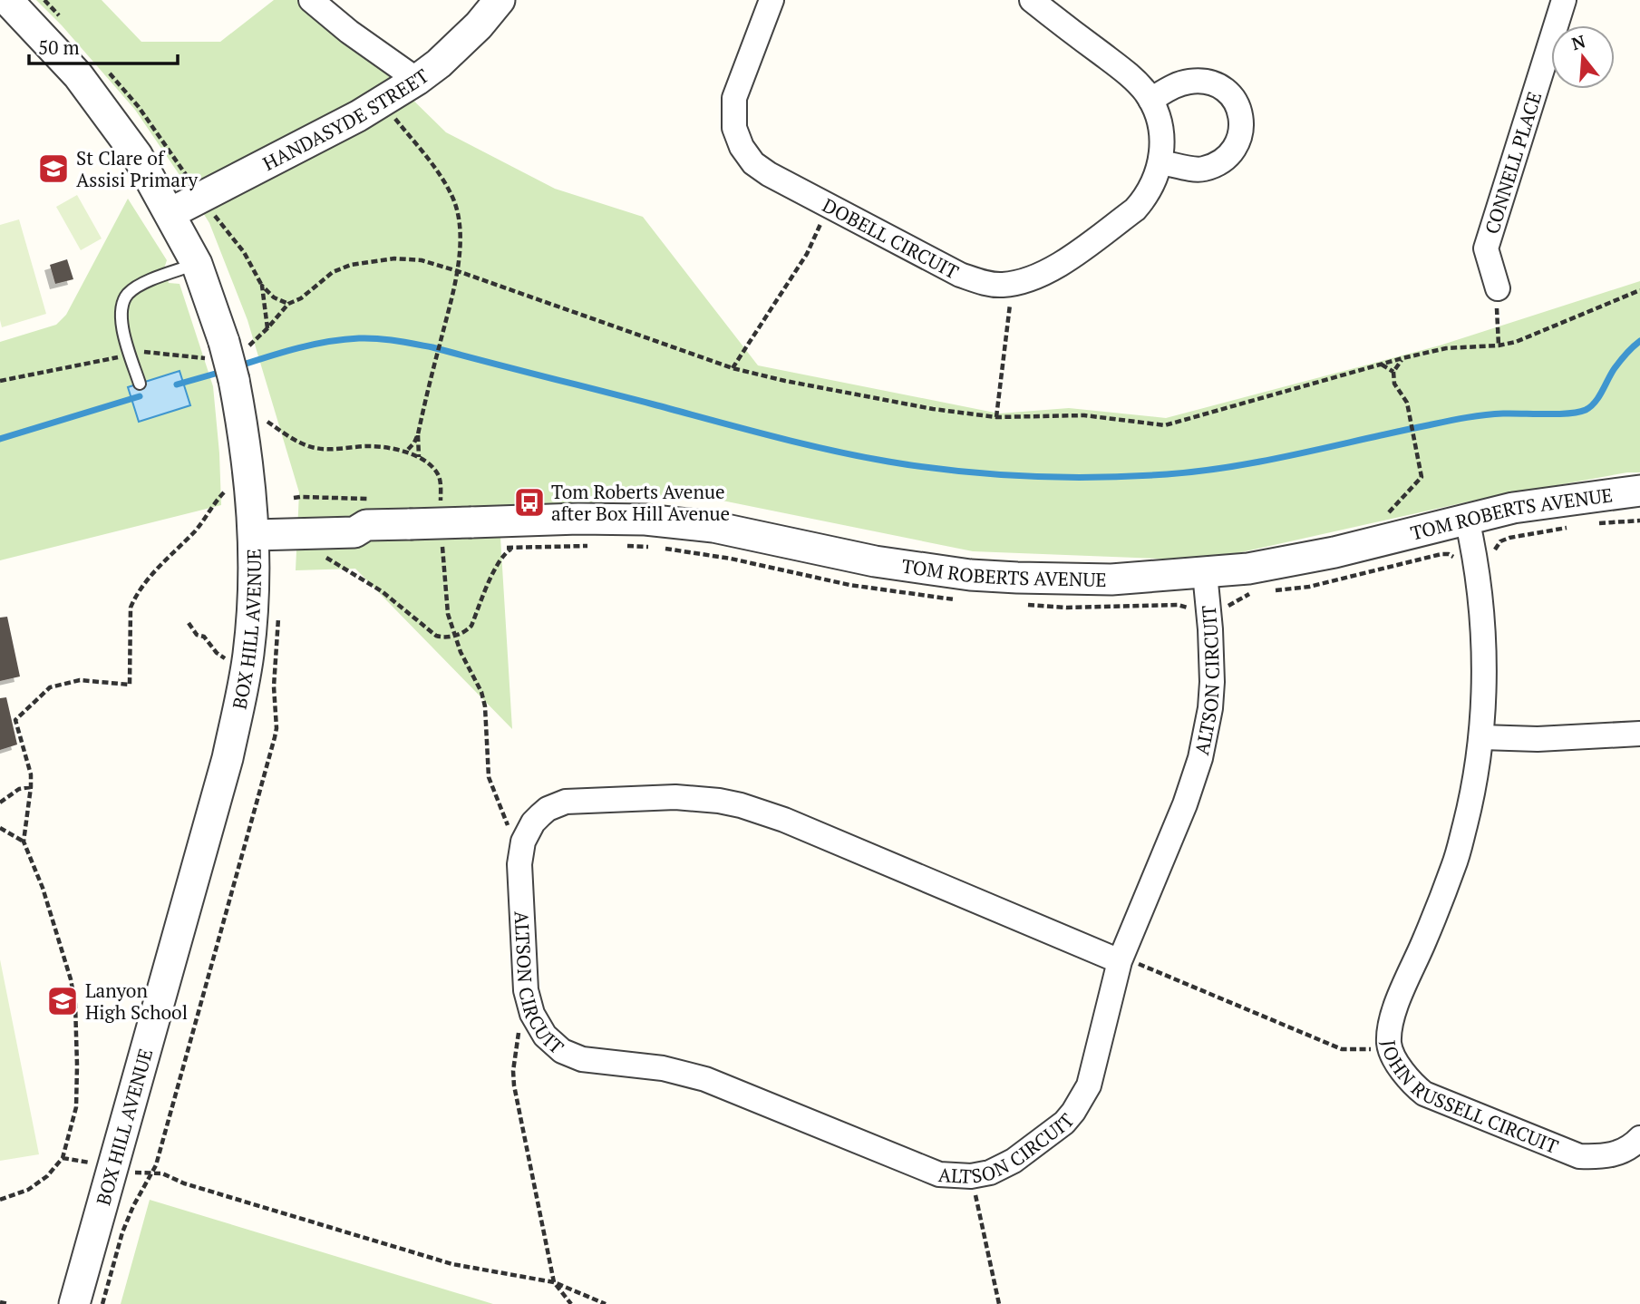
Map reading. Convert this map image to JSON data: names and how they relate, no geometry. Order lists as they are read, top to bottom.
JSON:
{
  "streets": {
    "street": [
      "HANDASYDE STREET",
      "CONNELL PLACE",
      "DOBELL CIRCUIT",
      "TOM ROBERTS AVENUE",
      "BOX HILL AVENUE",
      "ALTSON CIRCUIT",
      "JOHN RUSSELL CIRCUIT"
    ]
  },
  "crossings": [
    ["HANDASYDE STREET", "BOX HILL AVENUE"],
    ["TOM ROBERTS AVENUE", "BOX HILL AVENUE"],
    ["TOM ROBERTS AVENUE", "ALTSON CIRCUIT"],
    ["TOM ROBERTS AVENUE", "JOHN RUSSELL CIRCUIT"]
  ],
  "places": {
    "school or university": ["St Clare of Assisi Primary", "Lanyon High School"],
    "bus stop": ["Tom Roberts Avenue after Box Hill Avenue"]
  },
  "scale_bar": "50 m",
  "north": "top"
}
